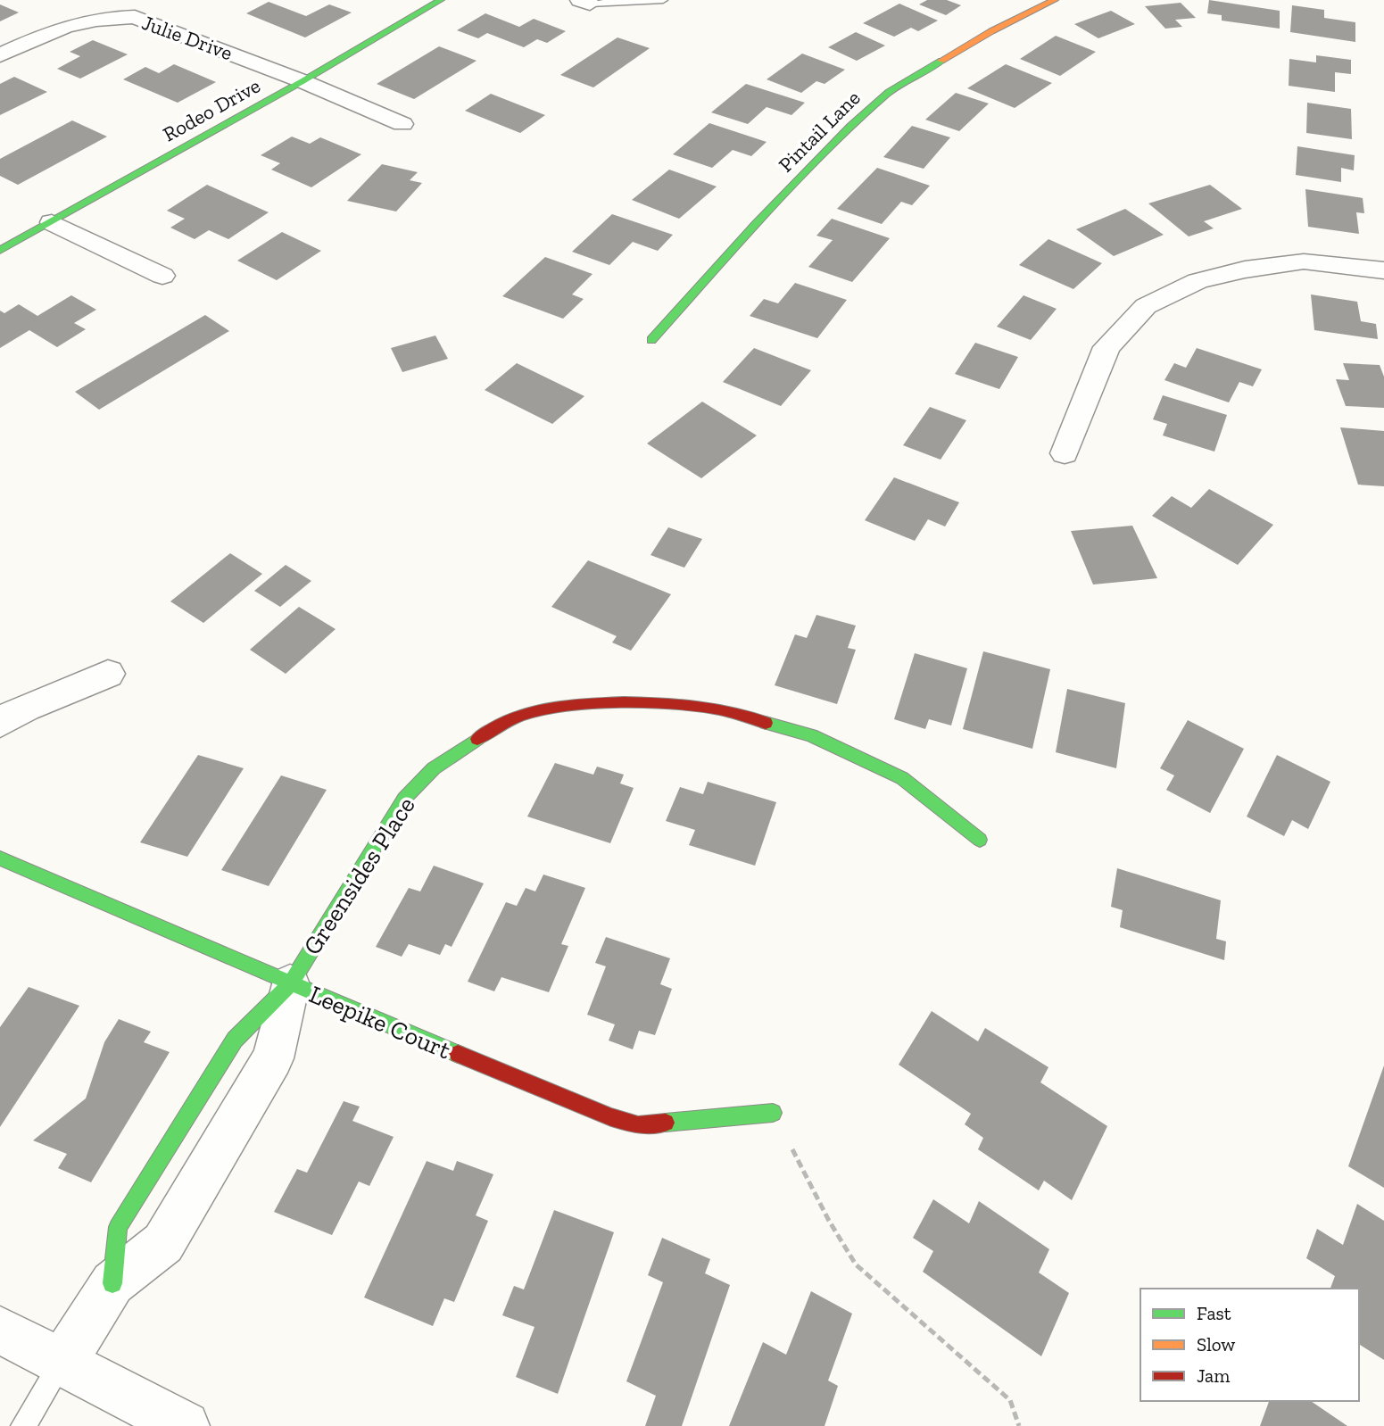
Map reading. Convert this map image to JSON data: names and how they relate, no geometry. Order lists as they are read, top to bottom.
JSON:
{
  "streets": {
    "street": [
      "Julie Drive",
      "Rodeo Drive",
      "Pintail Lane",
      "Greensides Place",
      "Leepike Court"
    ]
  },
  "crossings": [
    ["Julie Drive", "Rodeo Drive"],
    ["Greensides Place", "Leepike Court"]
  ],
  "legend": ["Fast", "Slow", "Jam"]
}
